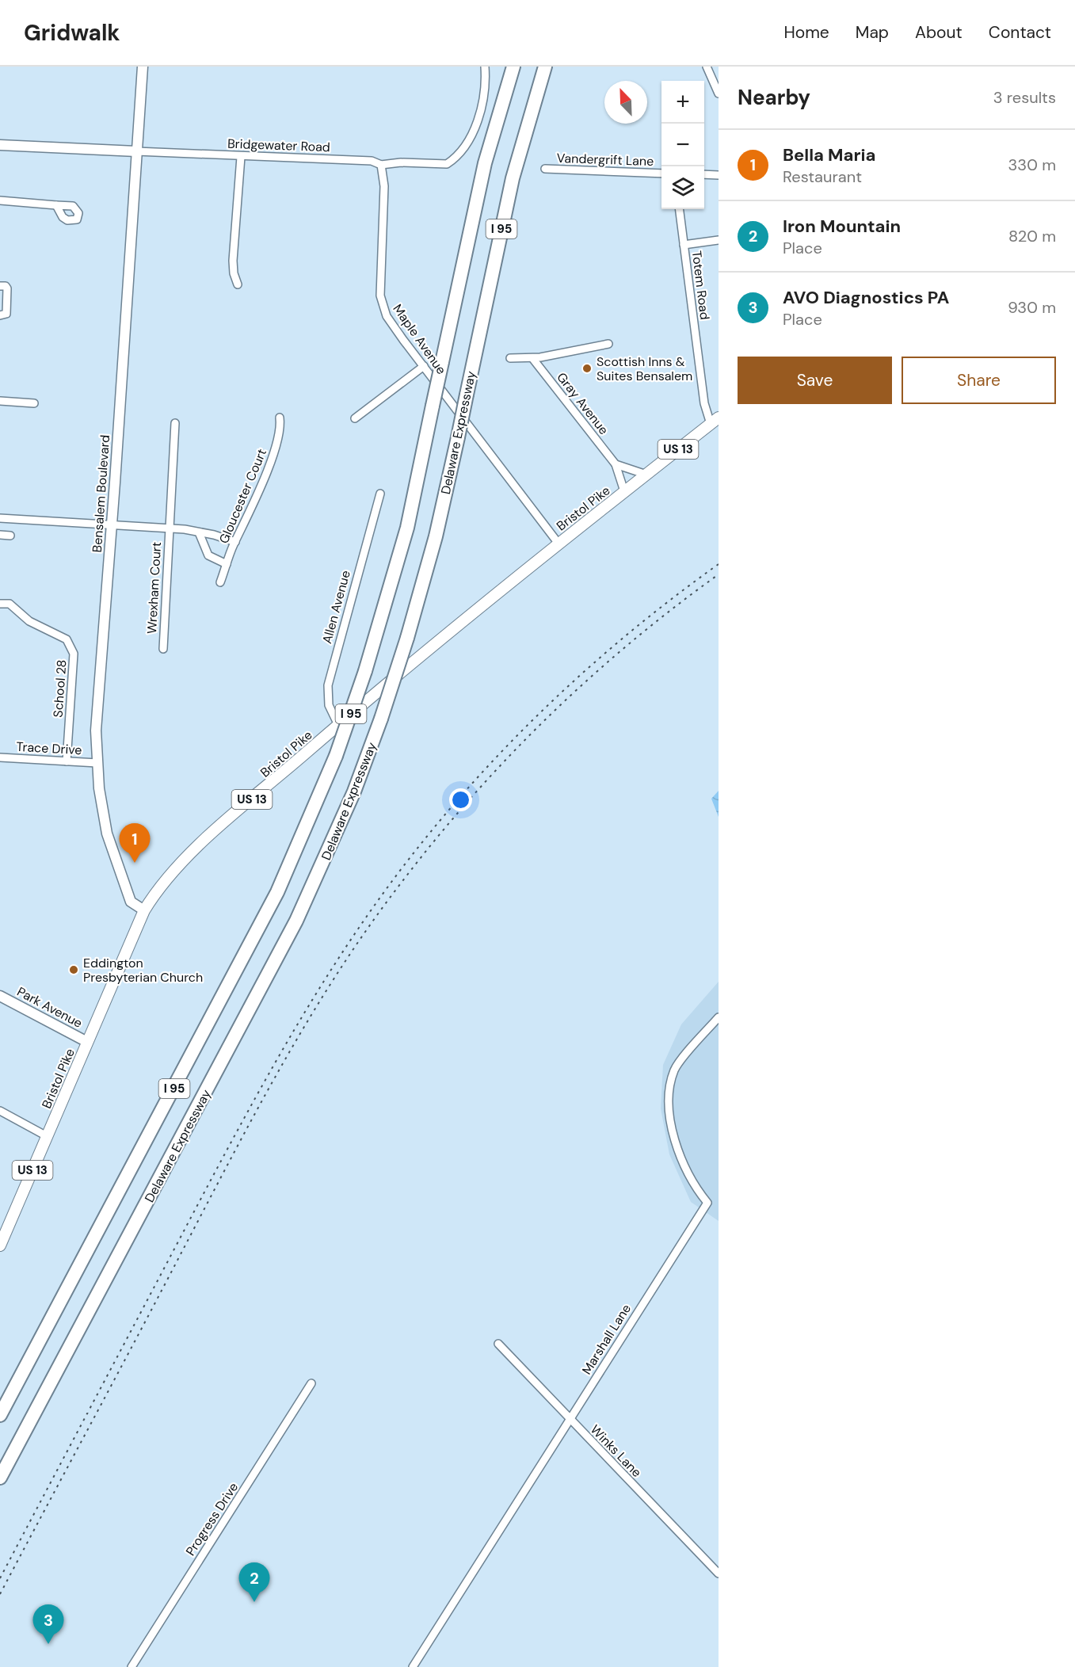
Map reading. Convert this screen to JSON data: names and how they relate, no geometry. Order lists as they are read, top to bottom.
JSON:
{
  "streets": {
    "highway": ["I 95", "Delaware Expressway"],
    "main road": [
      "Bridgewater Road",
      "US 13",
      "Bensalem Boulevard",
      "Bristol Pike",
      "Park Avenue"
    ],
    "street": [
      "Vandergrift Lane",
      "Totem Road",
      "Maple Avenue",
      "Gray Avenue",
      "Gloucester Court",
      "Wrexham Court",
      "Allen Avenue",
      "School 28",
      "Trace Drive",
      "Marshall Lane",
      "Winks Lane",
      "Progress Drive"
    ]
  },
  "crossings": [
    ["Bridgewater Road", "Maple Avenue"],
    ["Bridgewater Road", "Bensalem Boulevard"],
    ["Totem Road", "Bristol Pike"],
    ["Maple Avenue", "Bristol Pike"],
    ["Gray Avenue", "Bristol Pike"],
    ["Bensalem Boulevard", "Bristol Pike"],
    ["Bensalem Boulevard", "Trace Drive"],
    ["Bristol Pike", "Allen Avenue"],
    ["Bristol Pike", "Park Avenue"],
    ["School 28", "Trace Drive"],
    ["Marshall Lane", "Winks Lane"]
  ],
  "places": ["Scottish Inns & Suites Bensalem", "Eddington Presbyterian Church"],
  "north": "top left",
  "page": {
    "header": "Gridwalk",
    "nav": [
      "Home",
      "Map",
      "About",
      "Contact"
    ],
    "heading": ["Nearby", "3 results"],
    "map_buttons": ["+", "−"],
    "list": [
      {
        "mark": "1",
        "name": "Bella Maria",
        "note": "Restaurant",
        "value": "330 m"
      },
      {
        "mark": "2",
        "name": "Iron Mountain",
        "note": "Place",
        "value": "820 m"
      },
      {
        "mark": "3",
        "name": "AVO Diagnostics PA",
        "note": "Place",
        "value": "930 m"
      }
    ],
    "buttons": ["Save", "Share"],
    "pins": ["1", "2", "3"]
  }
}
